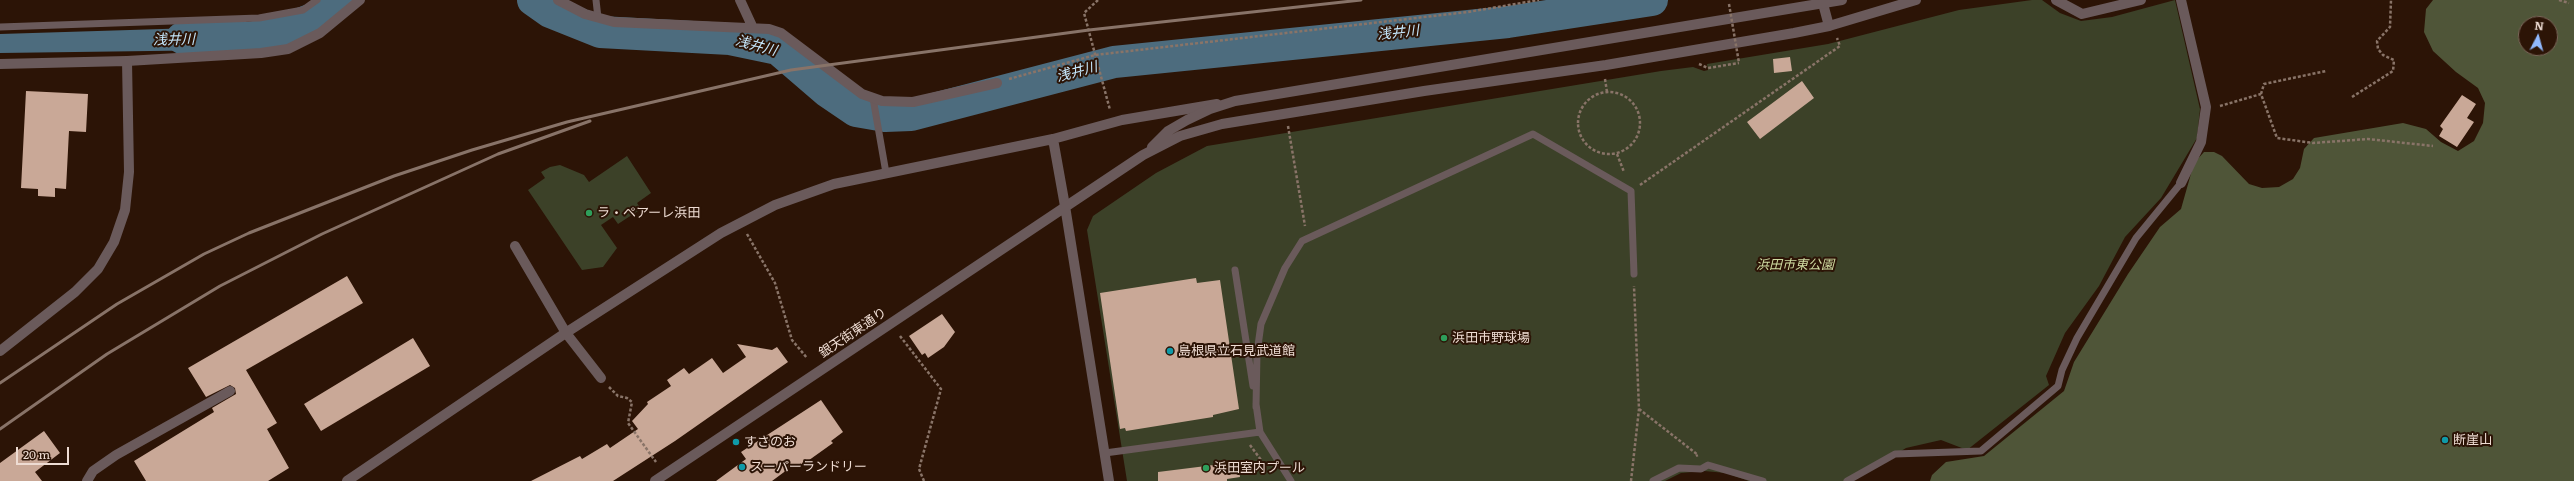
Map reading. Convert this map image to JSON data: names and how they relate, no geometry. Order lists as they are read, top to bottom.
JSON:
{
  "streets": {
    "street": ["銀天街東通り"]
  },
  "water": ["浅井川"],
  "parks": ["浜田市東公園"],
  "places": [
    "ラ・ペアーレ浜田",
    "浜田市野球場",
    "島根県立石見武道館",
    "断崖山",
    "すさのお",
    "スーパーランドリー",
    "浜田室内プール"
  ],
  "scale_bar": "20 m",
  "north": "top"
}
